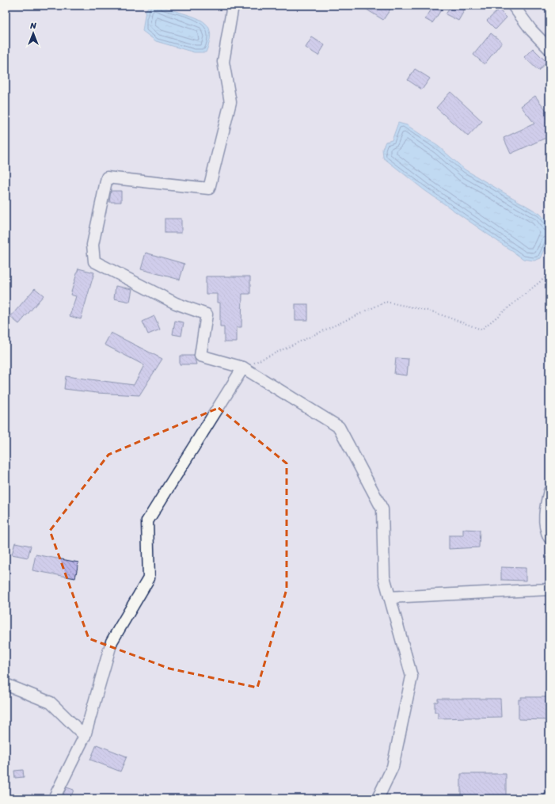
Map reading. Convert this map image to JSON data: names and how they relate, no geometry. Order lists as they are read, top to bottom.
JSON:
{
  "north": "top"
}
